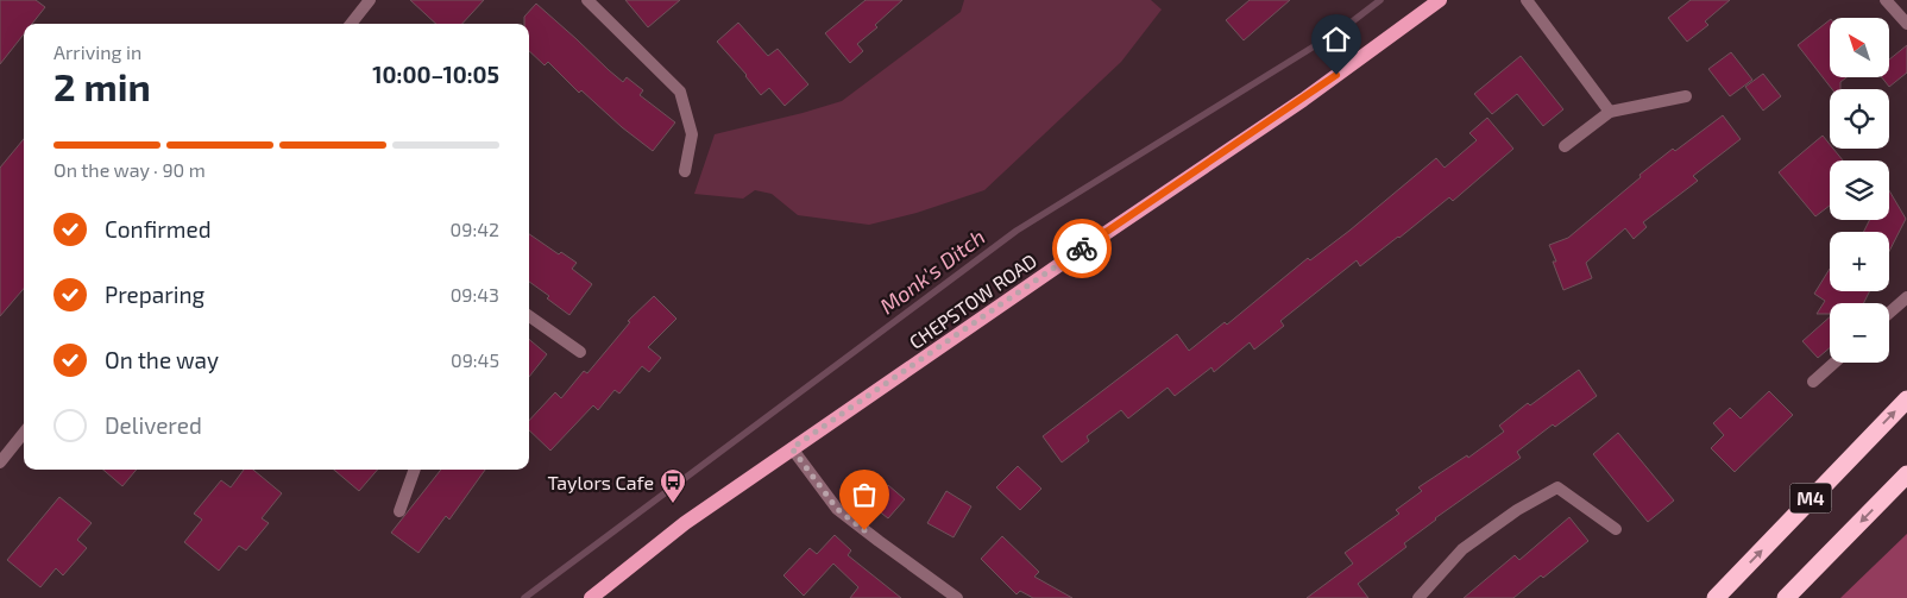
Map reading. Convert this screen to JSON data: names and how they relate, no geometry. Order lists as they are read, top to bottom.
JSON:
{
  "streets": {
    "highway": ["M4"],
    "main road": ["CHEPSTOW ROAD"]
  },
  "water": ["Monk's Ditch"],
  "places": {
    "bus stop": ["Taylors Cafe"]
  },
  "north": "top left",
  "page": {
    "map_buttons": ["+", "−"],
    "heading": ["2 min", "Arriving in", "10:00–10:05"],
    "bar": "On the way · 90 m",
    "list": [
      ["Confirmed", "09:42"],
      ["Preparing", "09:43"],
      ["On the way", "09:45"],
      "Delivered"
    ]
  }
}
